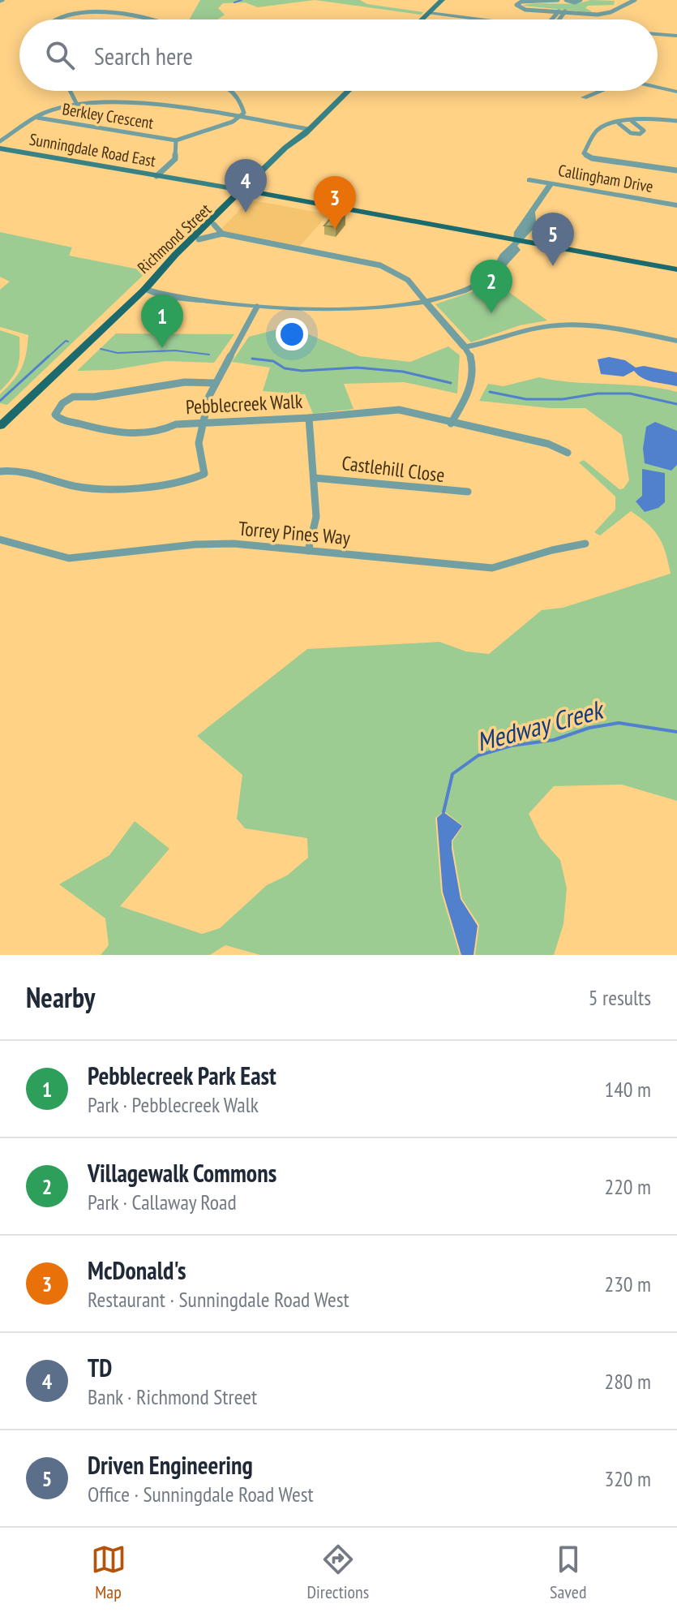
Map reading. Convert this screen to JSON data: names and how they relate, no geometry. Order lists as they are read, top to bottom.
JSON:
{
  "streets": {
    "main road": ["Sunningdale Road East", "Richmond Street"],
    "street": [
      "Berkley Crescent",
      "Callingham Drive",
      "Pebblecreek Walk",
      "Castlehill Close",
      "Torrey Pines Way"
    ]
  },
  "crossings": [
    ["Sunningdale Road East", "Richmond Street"]
  ],
  "water": ["Medway Creek"],
  "page": {
    "search": "Search here",
    "pins": [
      "4",
      "3",
      "5",
      "2",
      "1"
    ],
    "heading": ["Nearby", "5 results"],
    "list": [
      {
        "mark": "1",
        "name": "Pebblecreek Park East",
        "note": "Park · Pebblecreek Walk",
        "value": "140 m"
      },
      {
        "mark": "2",
        "name": "Villagewalk Commons",
        "note": "Park · Callaway Road",
        "value": "220 m"
      },
      {
        "mark": "3",
        "name": "McDonald's",
        "note": "Restaurant · Sunningdale Road West",
        "value": "230 m"
      },
      {
        "mark": "4",
        "name": "TD",
        "note": "Bank · Richmond Street",
        "value": "280 m"
      },
      {
        "mark": "5",
        "name": "Driven Engineering",
        "note": "Office · Sunningdale Road West",
        "value": "320 m"
      }
    ],
    "nav": ["Map", "Directions", "Saved"]
  }
}
